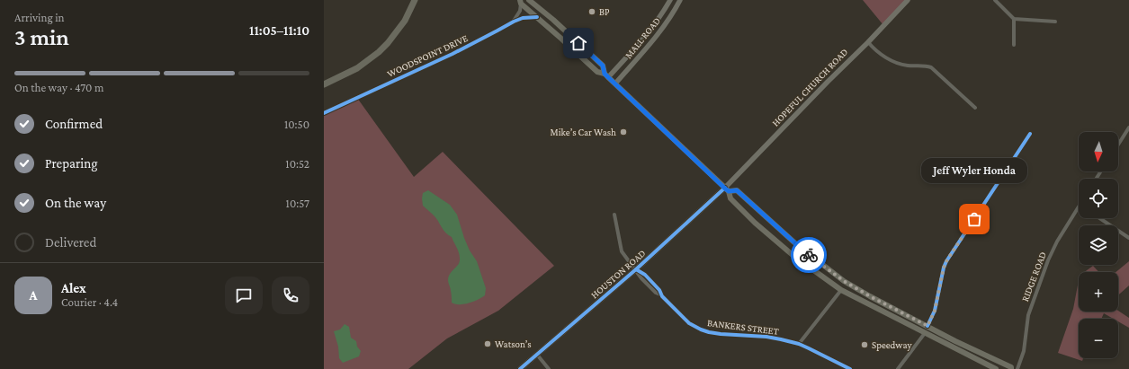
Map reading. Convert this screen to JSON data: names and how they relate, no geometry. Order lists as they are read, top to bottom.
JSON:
{
  "streets": {
    "main road": ["MALL ROAD", "HOPEFUL CHURCH ROAD", "HOUSTON ROAD"],
    "street": ["WOODSPOINT DRIVE", "RIDGE ROAD", "BANKERS STREET"]
  },
  "crossings": [
    ["HOPEFUL CHURCH ROAD", "HOUSTON ROAD"],
    ["HOUSTON ROAD", "BANKERS STREET"]
  ],
  "places": [
    "BP",
    "Mike’s Car Wash",
    "Jeff Wyler Honda",
    "Watson’s",
    "Speedway"
  ],
  "north": "bottom",
  "page": {
    "heading": ["3 min", "Arriving in", "11:05–11:10"],
    "panel": ["Alex", "Courier · 4.4"],
    "bar": "On the way · 470 m",
    "list": [
      ["Confirmed", "10:50"],
      ["Preparing", "10:52"],
      ["On the way", "10:57"],
      "Delivered"
    ],
    "map_buttons": ["+", "−"],
    "bubble": "Jeff Wyler Honda",
    "round": "A"
  }
}
